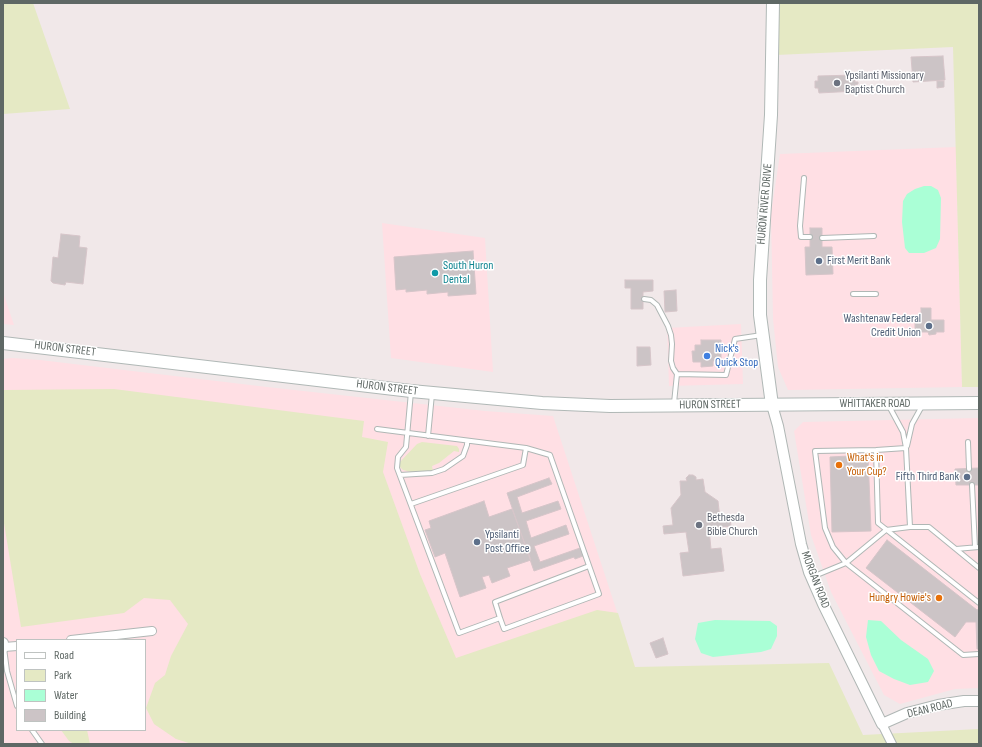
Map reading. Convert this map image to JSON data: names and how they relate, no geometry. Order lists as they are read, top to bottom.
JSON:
{
  "streets": {
    "main road": ["HURON RIVER DRIVE", "HURON STREET", "WHITTAKER ROAD"],
    "street": ["MORGAN ROAD", "DEAN ROAD"]
  },
  "crossings": [
    ["HURON RIVER DRIVE", "HURON STREET"],
    ["HURON RIVER DRIVE", "WHITTAKER ROAD"],
    ["HURON RIVER DRIVE", "MORGAN ROAD"],
    ["HURON STREET", "WHITTAKER ROAD"],
    ["HURON STREET", "MORGAN ROAD"],
    ["WHITTAKER ROAD", "MORGAN ROAD"],
    ["MORGAN ROAD", "DEAN ROAD"]
  ],
  "places": [
    "Ypsilanti Missionary Baptist Church",
    "First Merit Bank",
    "South Huron Dental",
    "Washtenaw Federal Credit Union",
    "Nick's Quick Stop",
    "What's in Your Cup?",
    "Fifth Third Bank",
    "Bethesda Bible Church",
    "Ypsilanti Post Office",
    "Hungry Howie's"
  ],
  "legend": [
    "Road",
    "Park",
    "Water",
    "Building"
  ]
}
